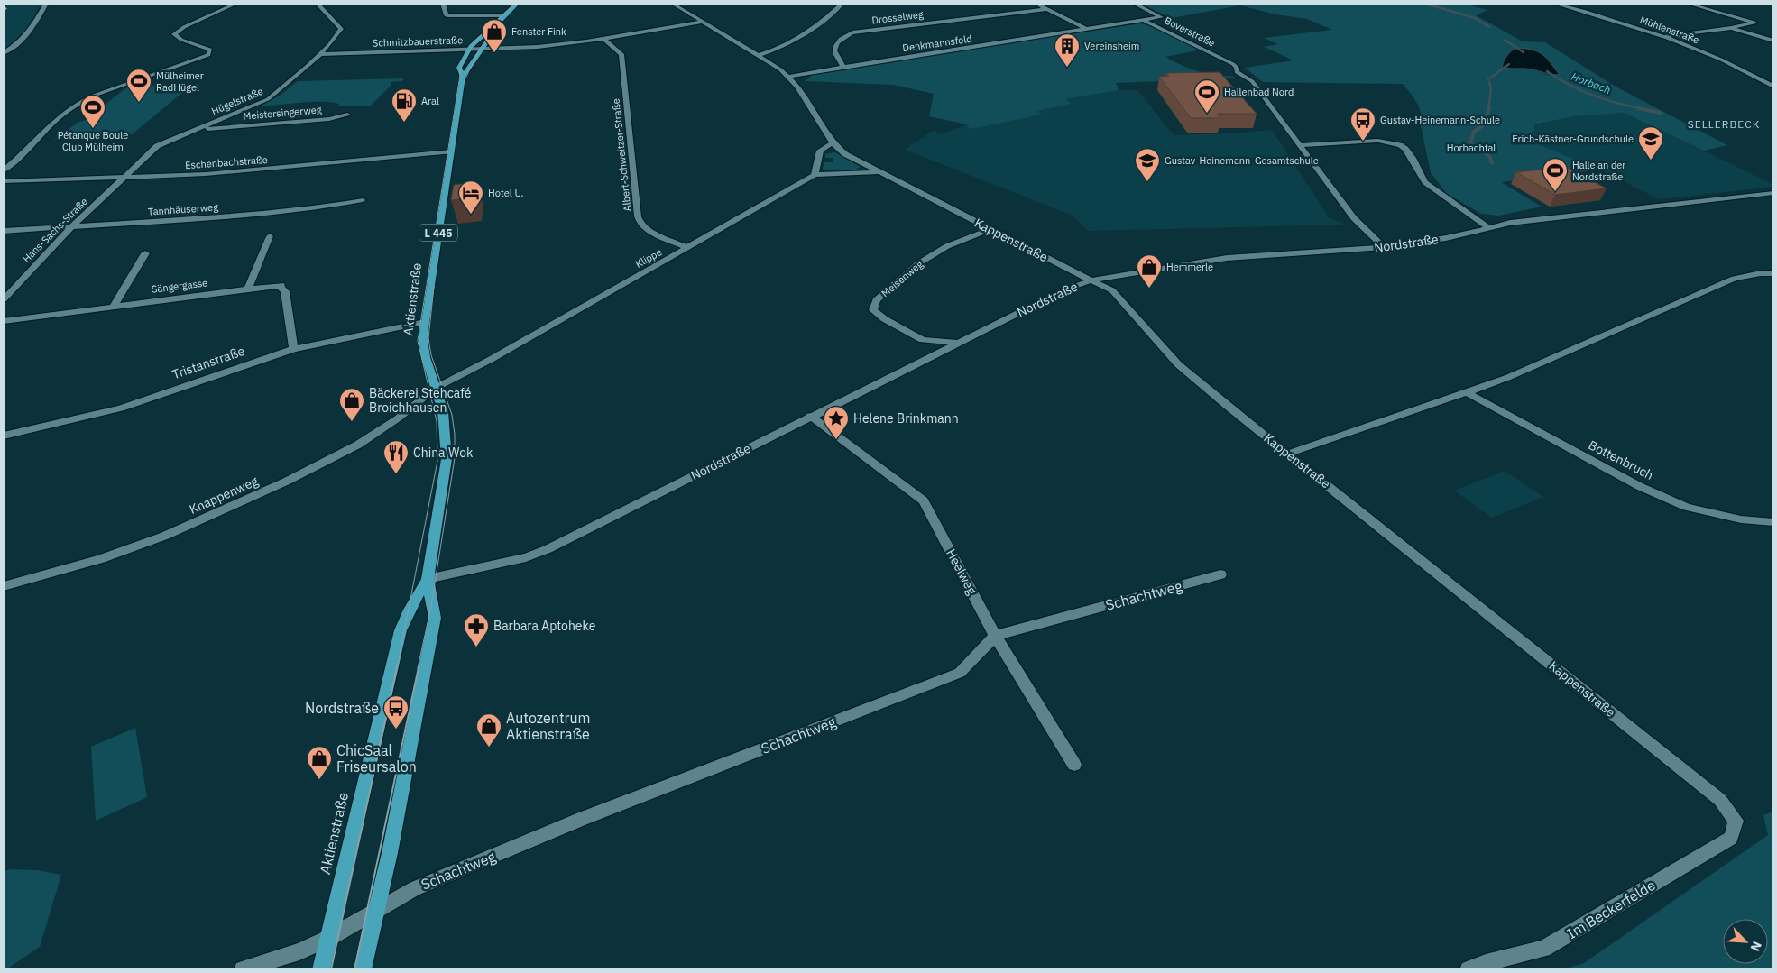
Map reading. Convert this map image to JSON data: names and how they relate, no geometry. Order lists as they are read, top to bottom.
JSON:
{
  "streets": {
    "main road": ["L 445", "Aktienstraße"],
    "street": [
      "Drosselweg",
      "Mühlenstraße",
      "Boverstraße",
      "Schmitzbauerstraße",
      "Denkmannsfeld",
      "Hügelstraße",
      "Meistersingerweg",
      "Albert-Schweitzer-Straße",
      "Eschenbachstraße",
      "Tannhäuserweg",
      "Hans-Sachs-Straße",
      "Kappenstraße",
      "Nordstraße",
      "Klippe",
      "Meisenweg",
      "Sängergasse",
      "Tristanstraße",
      "Bottenbruch",
      "Knappenweg",
      "Heelweg",
      "Schachtweg",
      "Im Beckerfelde"
    ]
  },
  "crossings": [
    ["Drosselweg", "Denkmannsfeld"],
    ["Boverstraße", "Denkmannsfeld"],
    ["Boverstraße", "Nordstraße"],
    ["Schmitzbauerstraße", "Hügelstraße"],
    ["Schmitzbauerstraße", "Albert-Schweitzer-Straße"],
    ["Schmitzbauerstraße", "Kappenstraße"],
    ["Schmitzbauerstraße", "Aktienstraße"],
    ["Denkmannsfeld", "Kappenstraße"],
    ["Hügelstraße", "Meistersingerweg"],
    ["Hügelstraße", "Eschenbachstraße"],
    ["Hügelstraße", "Hans-Sachs-Straße"],
    ["Albert-Schweitzer-Straße", "Klippe"],
    ["Eschenbachstraße", "Hans-Sachs-Straße"],
    ["Eschenbachstraße", "Aktienstraße"],
    ["Tannhäuserweg", "Hans-Sachs-Straße"],
    ["Kappenstraße", "Nordstraße"],
    ["Kappenstraße", "Klippe"],
    ["Kappenstraße", "Meisenweg"],
    ["Kappenstraße", "Im Beckerfelde"],
    ["Nordstraße", "Meisenweg"],
    ["Nordstraße", "Aktienstraße"],
    ["Nordstraße", "Heelweg"],
    ["Klippe", "Aktienstraße"],
    ["Klippe", "Knappenweg"],
    ["Sängergasse", "Tristanstraße"],
    ["Aktienstraße", "Tristanstraße"],
    ["Aktienstraße", "Knappenweg"],
    ["Aktienstraße", "Schachtweg"],
    ["Heelweg", "Schachtweg"]
  ],
  "districts": ["SELLERBECK"],
  "water": ["Horbach"],
  "parks": ["Horbachtal"],
  "places": {
    "shop": [
      "Fenster Fink",
      "Hemmerle",
      "Bäckerei Stehcafé Broichhausen",
      "Autozentrum Aktienstraße",
      "ChicSaal Friseursalon"
    ],
    "building": ["Vereinsheim"],
    "sports": [
      "Mülheimer RadHügel",
      "Hallenbad Nord",
      "Pétanque Boule Club Mülheim",
      "Halle an der Nordstraße"
    ],
    "fuel station": ["Aral"],
    "bus stop": ["Gustav-Heinemann-Schule", "Nordstraße"],
    "school or university": ["Erich-Kästner-Grundschule", "Gustav-Heinemann-Gesamtschule"],
    "hotel": ["Hotel U."],
    "place": ["Helene Brinkmann"],
    "restaurant": ["China Wok"],
    "pharmacy": ["Barbara Aptoheke"]
  },
  "north": "bottom right"
}
